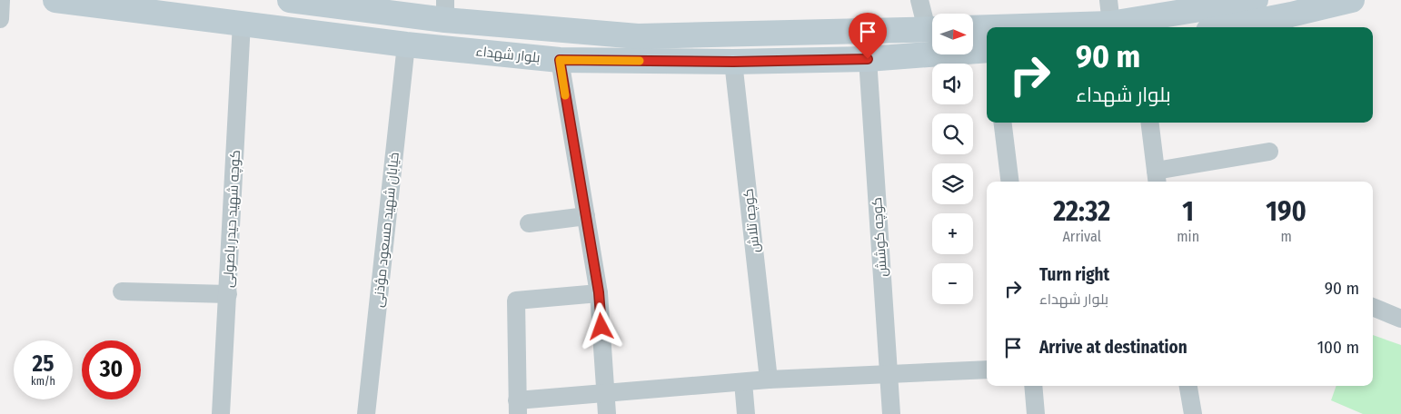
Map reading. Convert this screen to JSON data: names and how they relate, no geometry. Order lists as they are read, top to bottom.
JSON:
{
  "streets": {
    "main road": ["بلوار شهداء"],
    "street": [
      "کوچه شهید حیدر باصولی",
      "کوچه تلاش",
      "خیابان شهید مسعود مؤذنی",
      "کوچه کوشش"
    ]
  },
  "crossings": [
    ["بلوار شهداء", "کوچه شهید حیدر باصولی"],
    ["بلوار شهداء", "کوچه تلاش"],
    ["بلوار شهداء", "خیابان شهید مسعود مؤذنی"],
    ["بلوار شهداء", "کوچه کوشش"]
  ],
  "north": "right",
  "page": {
    "map_buttons": ["+", "−"],
    "turn": ["90 m", "بلوار شهداء"],
    "eta": [
      "22:32",
      "Arrival",
      "1",
      "min",
      "190",
      "m"
    ],
    "list": [
      {
        "name": "Turn right",
        "note": "بلوار شهداء",
        "value": "90 m"
      },
      {
        "name": "Arrive at destination",
        "value": "100 m"
      }
    ],
    "speed": "25 km/h",
    "limit": "30"
  }
}
